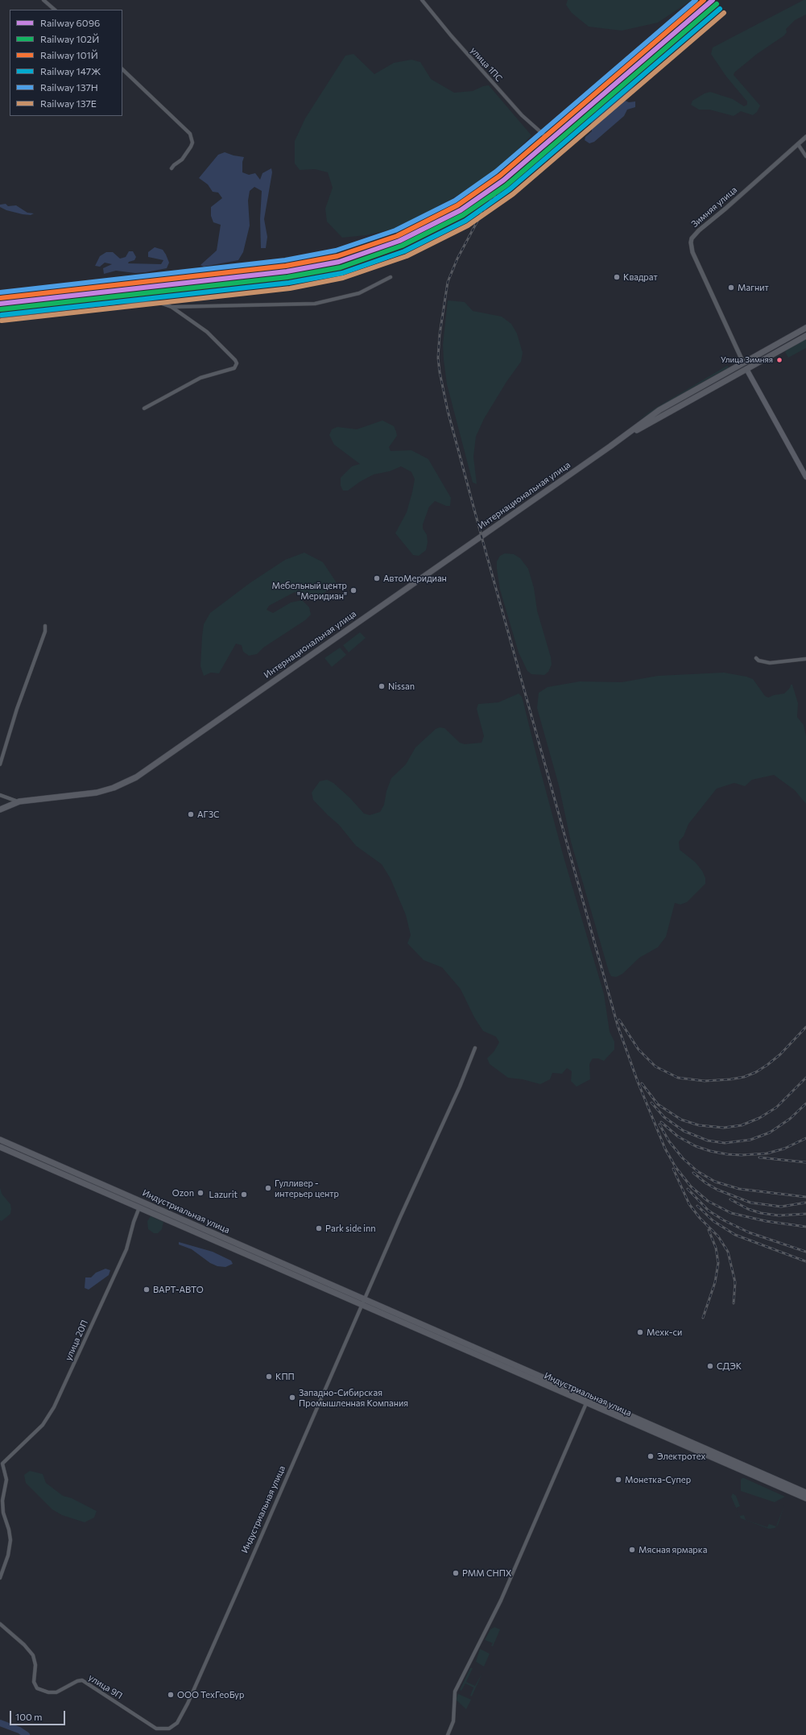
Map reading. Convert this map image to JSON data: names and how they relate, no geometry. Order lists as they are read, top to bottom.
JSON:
{
  "streets": {
    "main road": ["Интернациональная улица", "Индустриальная улица"],
    "street": [
      "улица 1ПС",
      "Зимняя улица",
      "улица 20П",
      "улица 9П"
    ]
  },
  "crossings": [
    ["Зимняя улица", "Интернациональная улица"],
    ["Индустриальная улица", "улица 20П"],
    ["Индустриальная улица", "улица 9П"]
  ],
  "places": [
    "Квадрат",
    "Магнит",
    "Улица Зимняя",
    "АвтоМеридиан",
    "Мебельный центр \"Меридиан\"",
    "Nissan",
    "АГЗС",
    "Гулливер - интерьер центр",
    "Ozon",
    "Lazurit",
    "Park side inn",
    "ВАРТ-АВТО",
    "Мехк-си",
    "СДЭК",
    "КПП",
    "Западно-Сибирская Промышленная Компания",
    "Электротех",
    "Монетка-Супер",
    "Мясная ярмарка",
    "РММ СНПХ",
    "ООО ТехГеоБур"
  ],
  "lines": [
    "rail line 6096",
    "rail line 101Й",
    "rail line 137Н",
    "rail line 102Й",
    "rail line 147Ж",
    "rail line 137Е"
  ],
  "legend": [
    "Railway 6096",
    "Railway 102Й",
    "Railway 101Й",
    "Railway 147Ж",
    "Railway 137Н",
    "Railway 137Е"
  ],
  "scale_bar": "100 m"
}
